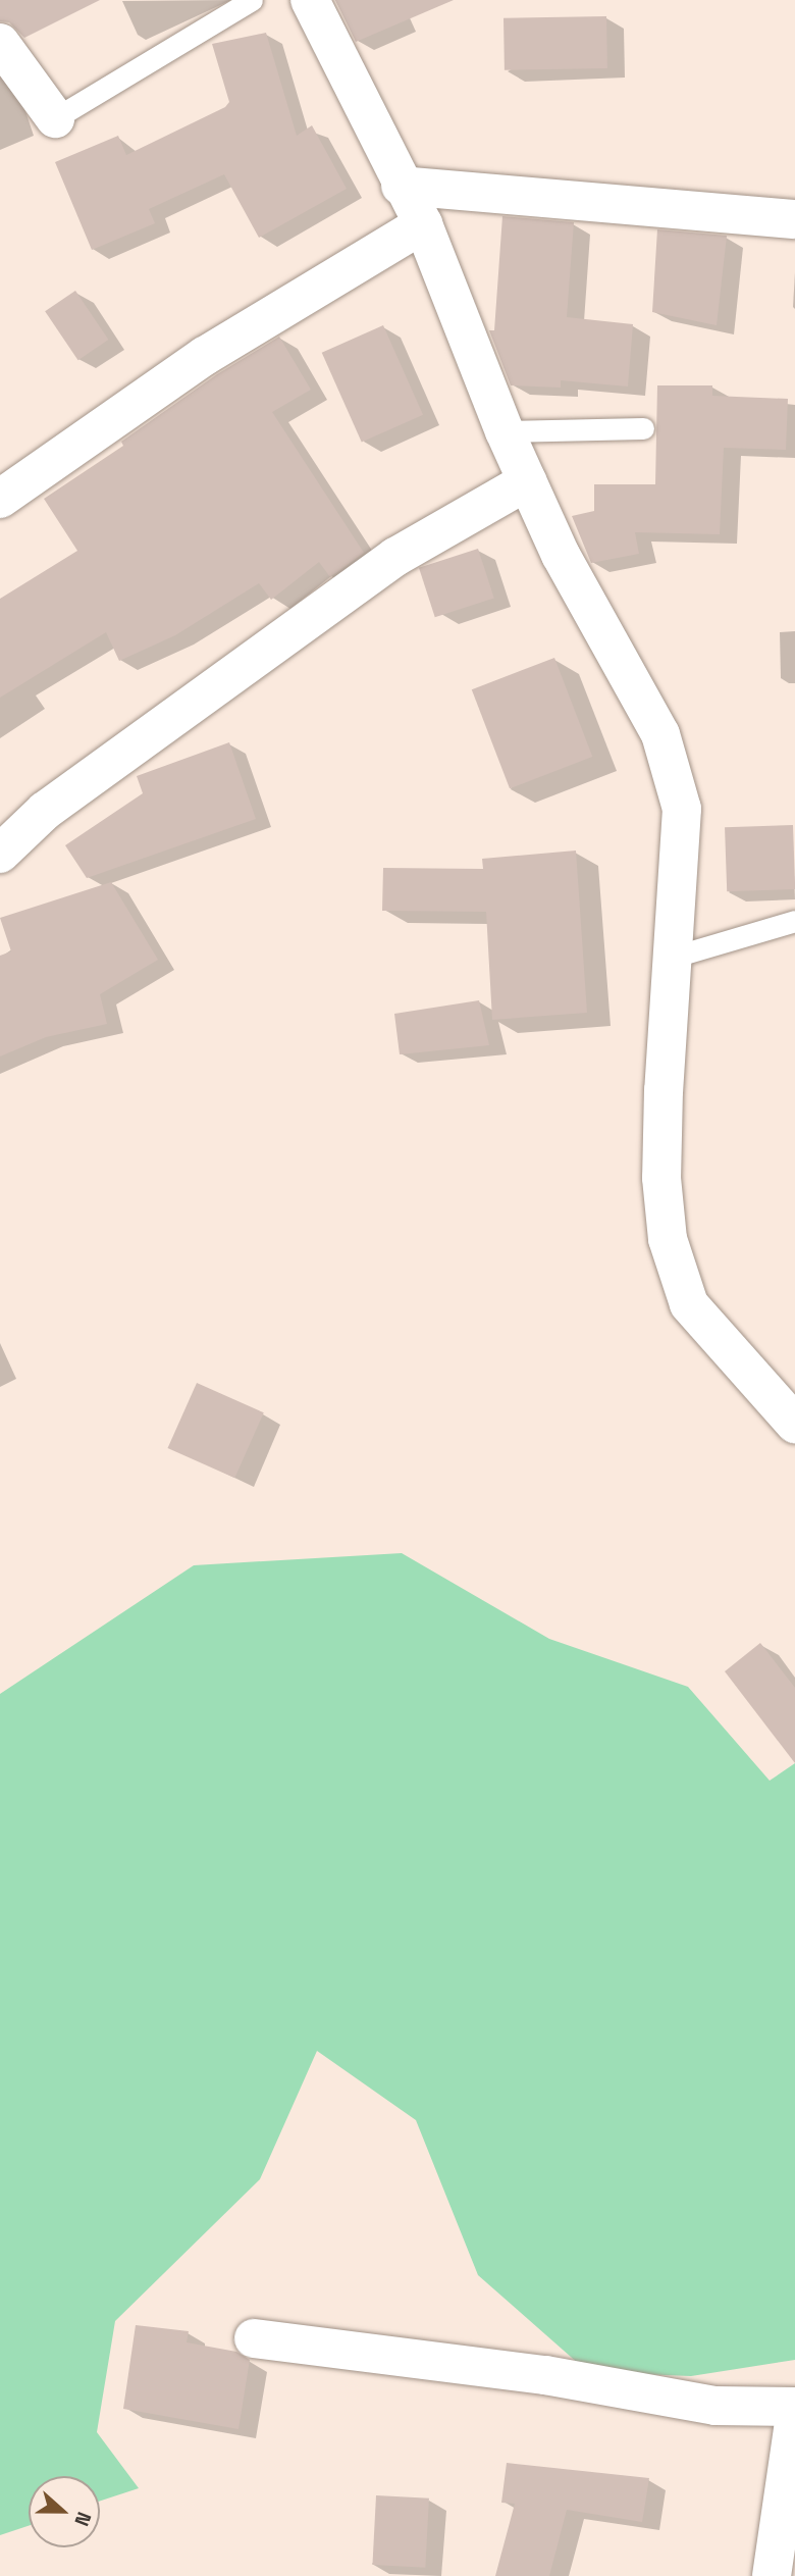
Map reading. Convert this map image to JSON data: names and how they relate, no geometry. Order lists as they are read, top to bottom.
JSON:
{
  "north": "right"
}
